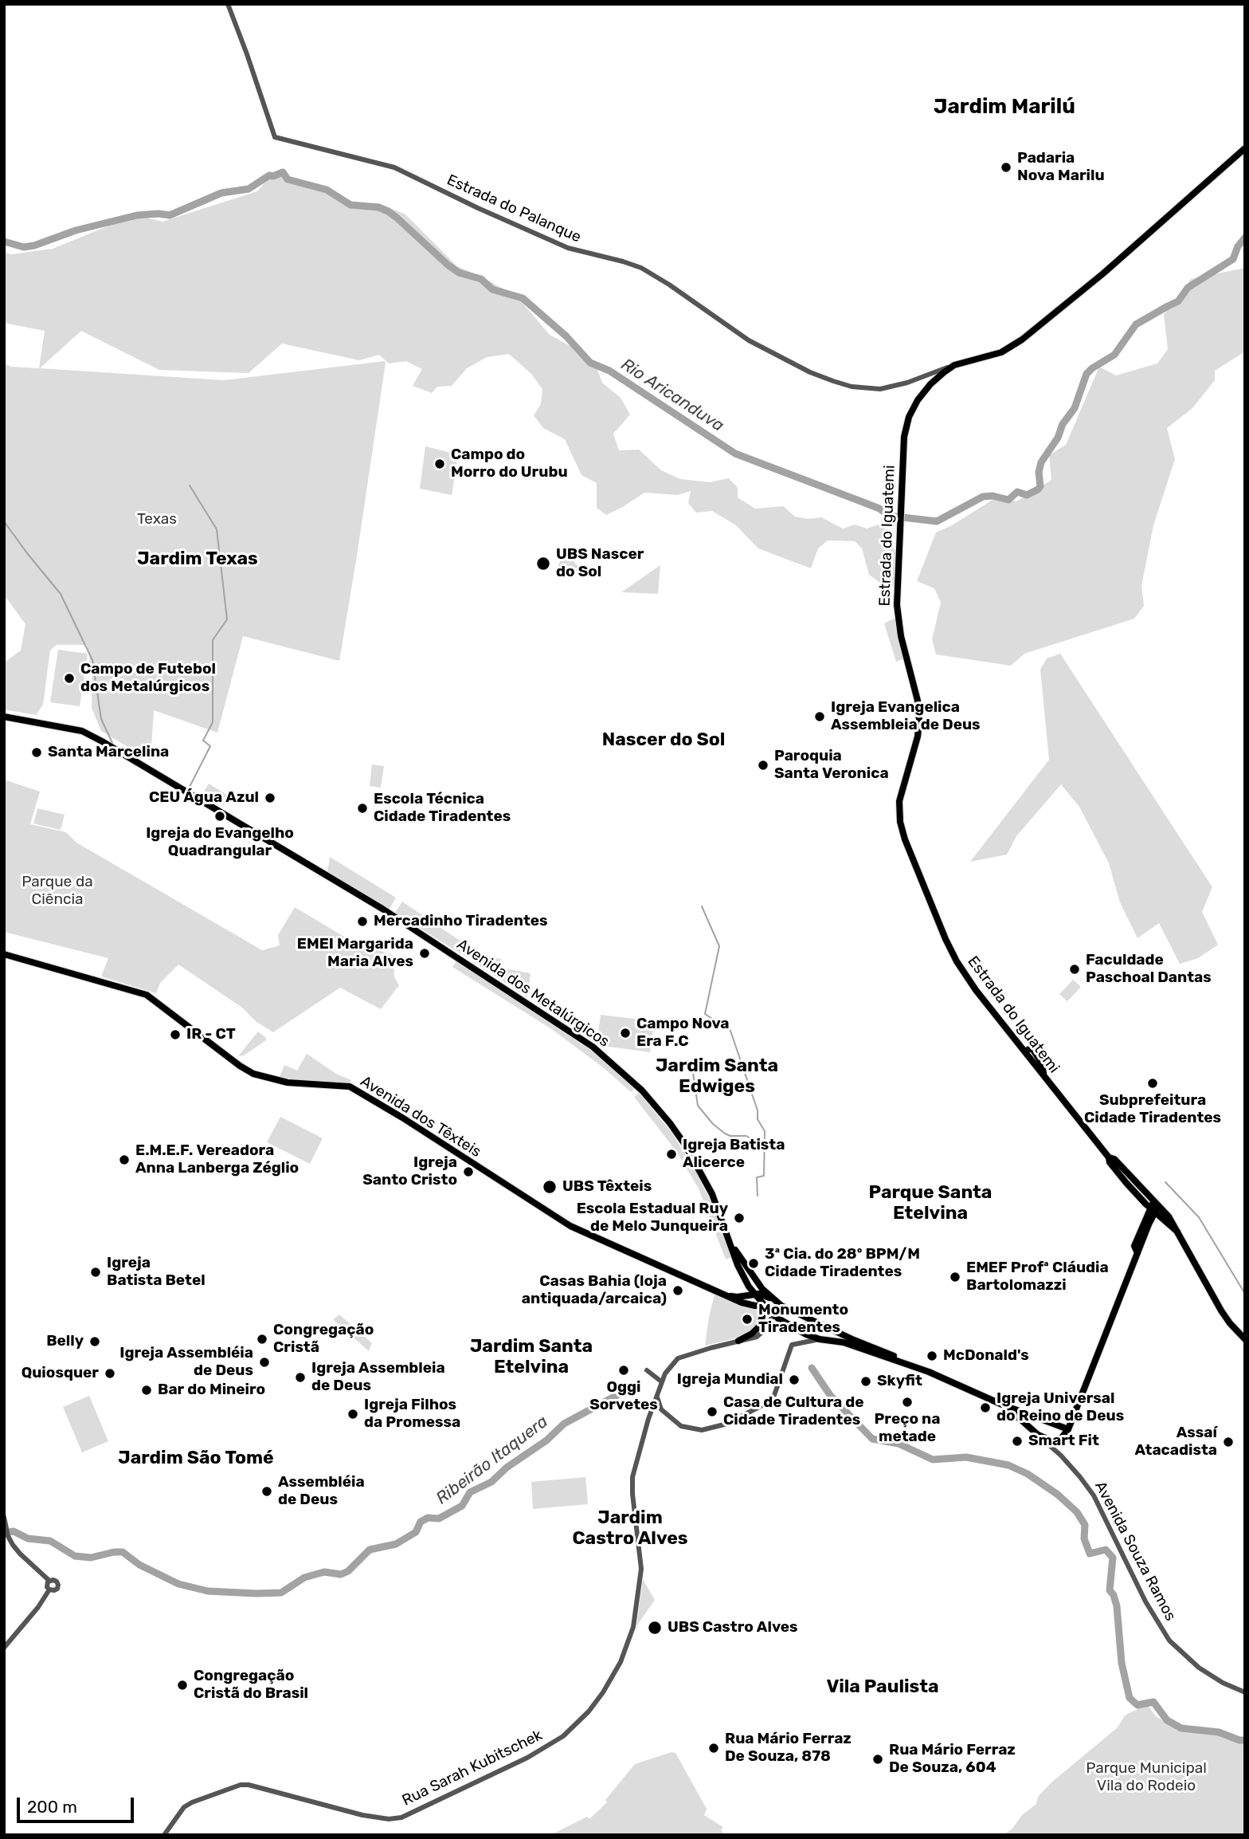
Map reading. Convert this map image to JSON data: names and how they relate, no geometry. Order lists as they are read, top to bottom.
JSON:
{
  "streets": {
    "main road": [
      "Estrada do Iguatemi",
      "Avenida dos Metalúrgicos",
      "Avenida dos Têxteis",
      "Avenida Souza Ramos"
    ],
    "street": ["Estrada do Palanque", "Rua Sarah Kubitschek"]
  },
  "crossings": [
    ["Estrada do Palanque", "Estrada do Iguatemi"],
    ["Avenida dos Metalúrgicos", "Avenida dos Têxteis"],
    ["Avenida dos Metalúrgicos", "Avenida Souza Ramos"]
  ],
  "districts": [
    "Jardim Marilú",
    "Jardim Texas",
    "Nascer do Sol",
    "Jardim Santa Edwiges",
    "Parque Santa Etelvina",
    "Jardim Santa Etelvina",
    "Jardim São Tomé",
    "Jardim Castro Alves",
    "Vila Paulista"
  ],
  "water": ["Rio Aricanduva", "Ribeirão Itaquera"],
  "parks": ["Texas", "Parque da Ciência", "Parque Municipal Vila do Rodeio"],
  "places": [
    "Padaria Nova Marilu",
    "Campo do Morro do Urubu",
    "UBS Nascer do Sol",
    "Campo de Futebol dos Metalúrgicos",
    "Igreja Evangelica Assembleia de Deus",
    "Santa Marcelina",
    "Paroquia Santa Veronica",
    "CEU Água Azul",
    "Escola Técnica Cidade Tiradentes",
    "Igreja do Evangelho Quadrangular",
    "Mercadinho Tiradentes",
    "EMEI Margarida Maria Alves",
    "Faculdade Paschoal Dantas",
    "Campo Nova Era F.C",
    "IR - CT",
    "Subprefeitura Cidade Tiradentes",
    "Igreja Batista Alicerce",
    "E.M.E.F. Vereadora Anna Lanberga Zéglio",
    "Igreja Santo Cristo",
    "UBS Têxteis",
    "Escola Estadual Ruy de Melo Junqueira",
    "3ª Cia. do 28º BPM/M Cidade Tiradentes",
    "Igreja Batista Betel",
    "EMEF Profª Cláudia Bartolomazzi",
    "Casas Bahia (loja antiquada/arcaica)",
    "Monumento Tiradentes",
    "Congregação Cristã",
    "Belly",
    "McDonald's",
    "Igreja Assembléia de Deus",
    "Oggi Sorvetes",
    "Quiosquer",
    "Igreja Assembleia de Deus",
    "Igreja Mundial",
    "Skyfit",
    "Bar do Mineiro",
    "Preço na metade",
    "Igreja Universal do Reino de Deus",
    "Casa de Cultura de Cidade Tiradentes",
    "Igreja Filhos da Promessa",
    "Smart Fit",
    "Assaí Atacadista",
    "Assembléia de Deus",
    "UBS Castro Alves",
    "Congregação Cristã do Brasil",
    "Rua Mário Ferraz De Souza, 878",
    "Rua Mário Ferraz De Souza, 604"
  ],
  "scale_bar": "200 m"
}
